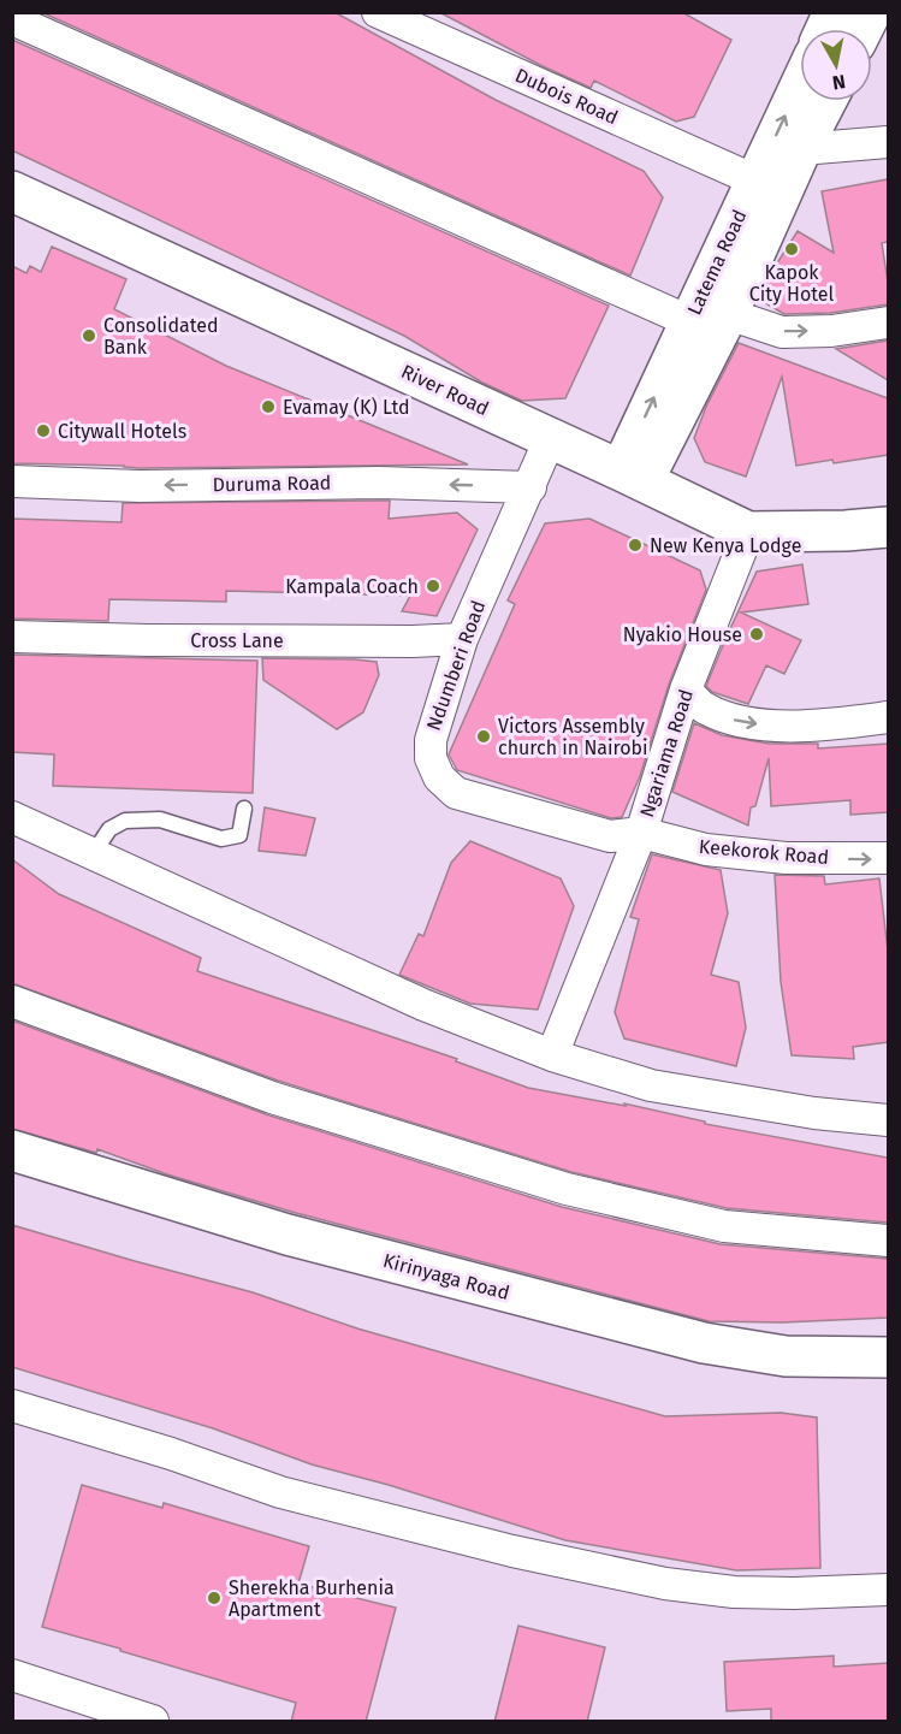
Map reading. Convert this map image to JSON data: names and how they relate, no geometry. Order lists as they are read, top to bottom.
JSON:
{
  "streets": {
    "street": [
      "Dubois Road",
      "Latema Road",
      "River Road",
      "Duruma Road",
      "Cross Lane",
      "Ndumberi Road",
      "Ngariama Road",
      "Keekorok Road",
      "Kirinyaga Road"
    ]
  },
  "crossings": [
    ["Dubois Road", "Latema Road"],
    ["Latema Road", "River Road"],
    ["River Road", "Ndumberi Road"],
    ["River Road", "Ngariama Road"],
    ["Duruma Road", "Ndumberi Road"],
    ["Cross Lane", "Ndumberi Road"],
    ["Ndumberi Road", "Ngariama Road"],
    ["Ndumberi Road", "Keekorok Road"],
    ["Ngariama Road", "Keekorok Road"]
  ],
  "one_way": ["Duruma Road"],
  "places": [
    "Kapok City Hotel",
    "Consolidated Bank",
    "Evamay (K) Ltd",
    "Citywall Hotels",
    "New Kenya Lodge",
    "Kampala Coach",
    "Nyakio House",
    "Victors Assembly church in Nairobi",
    "Sherekha Burhenia Apartment"
  ],
  "north": "bottom"
}
